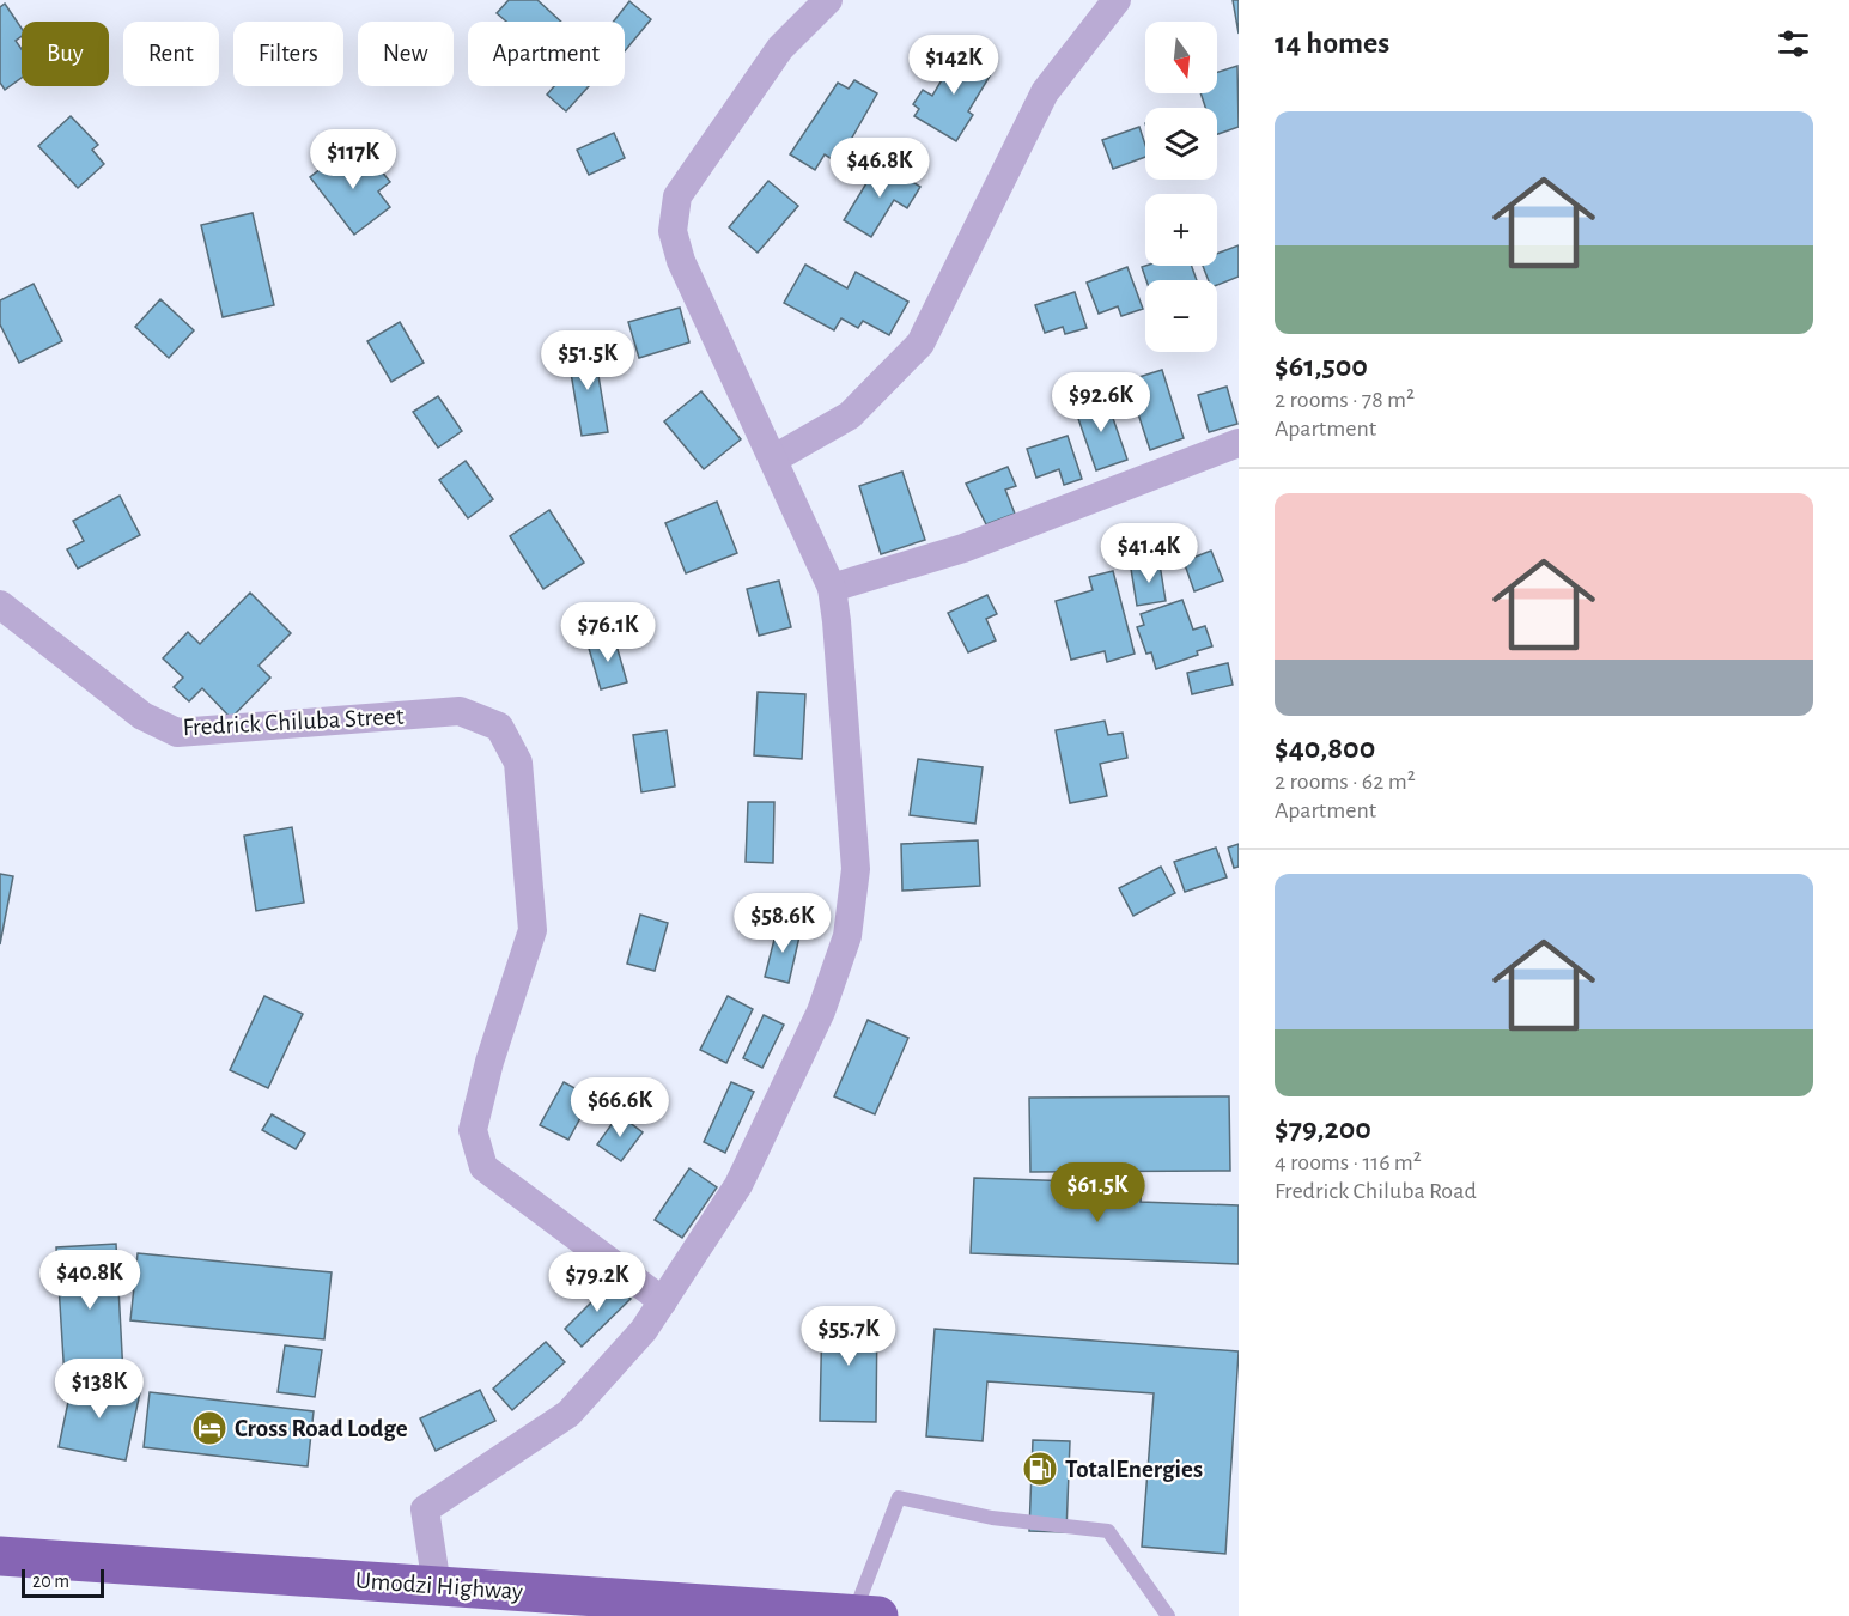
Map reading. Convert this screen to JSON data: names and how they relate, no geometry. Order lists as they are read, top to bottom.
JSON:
{
  "streets": {
    "highway": ["Umodzi Highway"],
    "street": ["Fredrick Chiluba Street"]
  },
  "places": {
    "hotel": ["Cross Road Lodge"],
    "fuel station": ["TotalEnergies"]
  },
  "scale_bar": "20 m",
  "north": "bottom",
  "page": {
    "heading": "14 homes",
    "map_buttons": ["+", "−"],
    "chip": [
      "Buy",
      "Rent",
      "Filters",
      "New",
      "Apartment"
    ],
    "price": [
      "$142K",
      "$117K",
      "$46.8K",
      "$51.5K",
      "$92.6K",
      "$41.4K",
      "$76.1K",
      "$58.6K",
      "$66.6K",
      "$61.5K",
      "$40.8K",
      "$79.2K",
      "$55.7K",
      "$138K"
    ],
    "list": [
      {
        "name": "$61,500",
        "note": "2 rooms · 78 m² · Apartment"
      },
      {
        "name": "$40,800",
        "note": "2 rooms · 62 m² · Apartment"
      },
      {
        "name": "$79,200",
        "note": "4 rooms · 116 m² · Fredrick Chiluba Road"
      }
    ],
    "scale": "20 m"
  }
}
